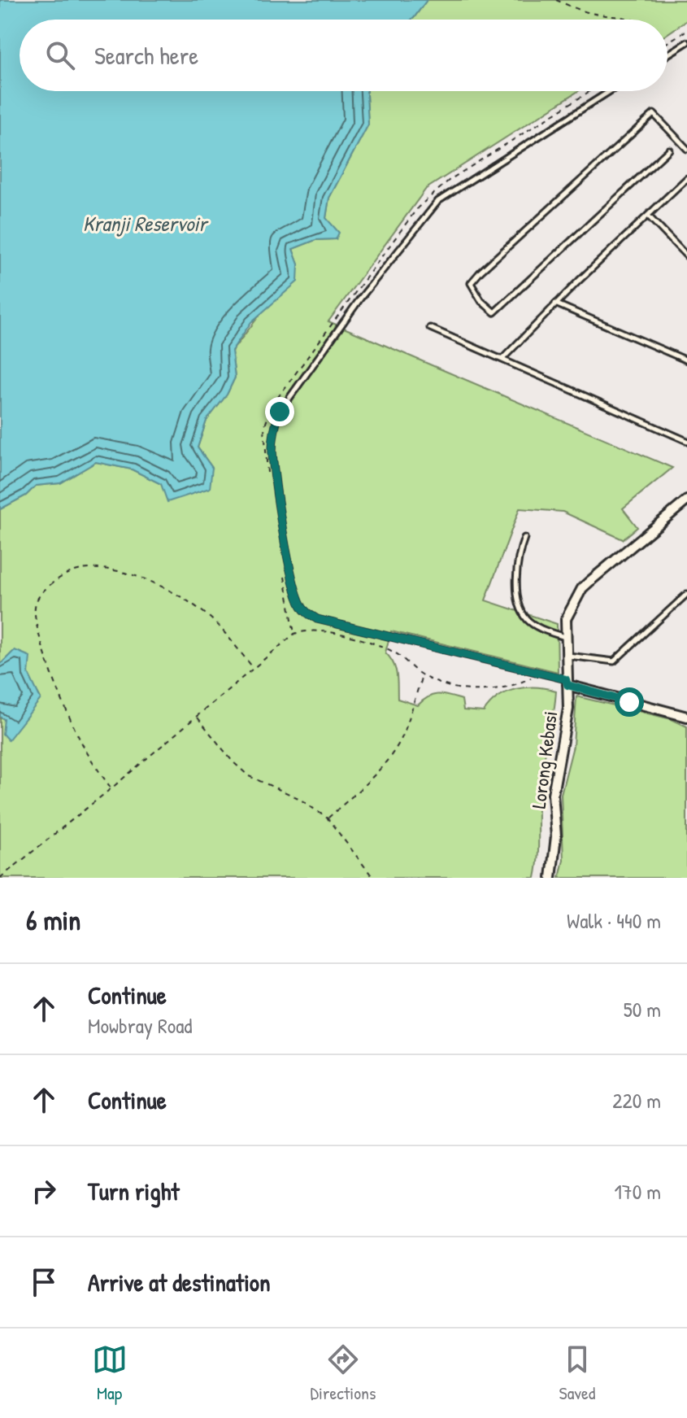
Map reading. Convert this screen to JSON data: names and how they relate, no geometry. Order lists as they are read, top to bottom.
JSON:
{
  "streets": {
    "street": ["Lorong Kebasi"]
  },
  "water": ["Kranji Reservoir"],
  "page": {
    "search": "Search here",
    "heading": ["6 min", "Walk · 440 m"],
    "list": [
      ["Continue", "Mowbray Road", "50 m"],
      ["Continue", "220 m"],
      ["Turn right", "170 m"],
      "Arrive at destination"
    ],
    "nav": ["Map", "Directions", "Saved"]
  }
}
